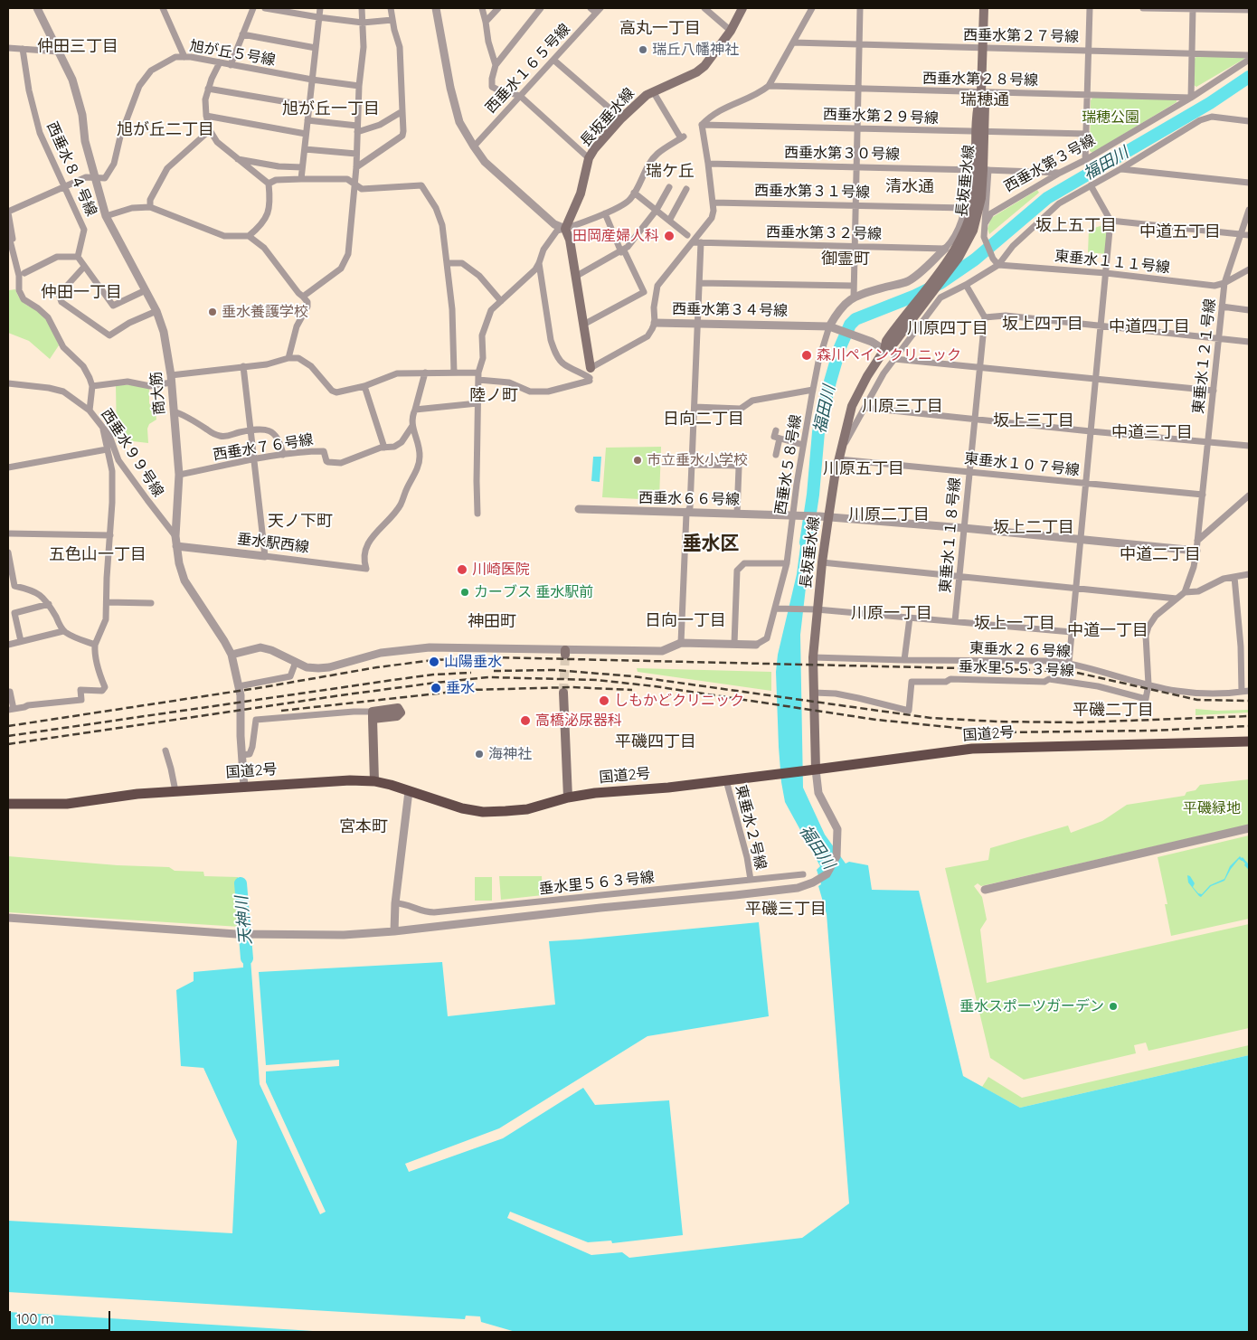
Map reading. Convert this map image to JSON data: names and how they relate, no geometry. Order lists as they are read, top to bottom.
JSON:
{
  "streets": {
    "highway": ["国道2号"],
    "main road": ["長坂垂水線"],
    "street": [
      "西垂水第２７号線",
      "旭が丘５号線",
      "西垂水１６５号線",
      "西垂水第２８号線",
      "西垂水第２９号線",
      "西垂水第３０号線",
      "西垂水第３号線",
      "西垂水８４号線",
      "西垂水第３１号線",
      "西垂水第３２号線",
      "東垂水１１１号線",
      "西垂水第３４号線",
      "東垂水１２１号線",
      "商大筋",
      "西垂水７６号線",
      "西垂水９９号線",
      "西垂水５８号線",
      "東垂水１０７号線",
      "西垂水６６号線",
      "東垂水１１８号線",
      "垂水駅西線",
      "東垂水２６号線",
      "垂水里５５３号線",
      "東垂水２号線",
      "垂水里５６３号線"
    ]
  },
  "crossings": [
    ["西垂水第２７号線", "長坂垂水線"],
    ["旭が丘５号線", "商大筋"],
    ["西垂水第２８号線", "長坂垂水線"],
    ["西垂水第２８号線", "西垂水第３号線"],
    ["西垂水第２９号線", "長坂垂水線"],
    ["長坂垂水線", "西垂水第３０号線"],
    ["長坂垂水線", "西垂水第３４号線"],
    ["長坂垂水線", "東垂水１０７号線"],
    ["長坂垂水線", "西垂水６６号線"],
    ["長坂垂水線", "東垂水２６号線"],
    ["長坂垂水線", "垂水里５５３号線"],
    ["長坂垂水線", "国道2号"],
    ["西垂水第３０号線", "西垂水第３号線"],
    ["東垂水１１１号線", "東垂水１２１号線"],
    ["西垂水第３４号線", "西垂水５８号線"],
    ["東垂水１２１号線", "東垂水１０７号線"],
    ["東垂水１２１号線", "西垂水６６号線"],
    ["商大筋", "西垂水７６号線"],
    ["商大筋", "西垂水９９号線"],
    ["商大筋", "垂水駅西線"],
    ["商大筋", "国道2号"],
    ["西垂水７６号線", "垂水駅西線"],
    ["西垂水５８号線", "西垂水６６号線"],
    ["東垂水１０７号線", "東垂水１１８号線"],
    ["西垂水６６号線", "東垂水１１８号線"],
    ["東垂水２６号線", "垂水里５５３号線"],
    ["国道2号", "東垂水２号線"],
    ["東垂水２号線", "垂水里５６３号線"]
  ],
  "districts": [
    "高丸一丁目",
    "仲田三丁目",
    "瑞穂通",
    "旭が丘一丁目",
    "旭が丘二丁目",
    "瑞ケ丘",
    "清水通",
    "坂上五丁目",
    "中道五丁目",
    "御霊町",
    "仲田一丁目",
    "坂上四丁目",
    "中道四丁目",
    "川原四丁目",
    "陸ノ町",
    "川原三丁目",
    "日向二丁目",
    "坂上三丁目",
    "中道三丁目",
    "川原五丁目",
    "川原二丁目",
    "天ノ下町",
    "坂上二丁目",
    "垂水区",
    "五色山一丁目",
    "中道二丁目",
    "川原一丁目",
    "日向一丁目",
    "神田町",
    "坂上一丁目",
    "中道一丁目",
    "平磯二丁目",
    "平磯四丁目",
    "宮本町",
    "平磯三丁目"
  ],
  "water": ["福田川", "天神川"],
  "parks": ["瑞穂公園", "平磯緑地"],
  "places": [
    "瑞丘八幡神社",
    "田岡産婦人科",
    "垂水養護学校",
    "森川ペインクリニック",
    "市立垂水小学校",
    "川崎医院",
    "カーブス 垂水駅前",
    "山陽垂水",
    "垂水",
    "しもかどクリニック",
    "高橋泌尿器科",
    "海神社",
    "垂水スポーツガーデン"
  ],
  "scale_bar": "100 m"
}
